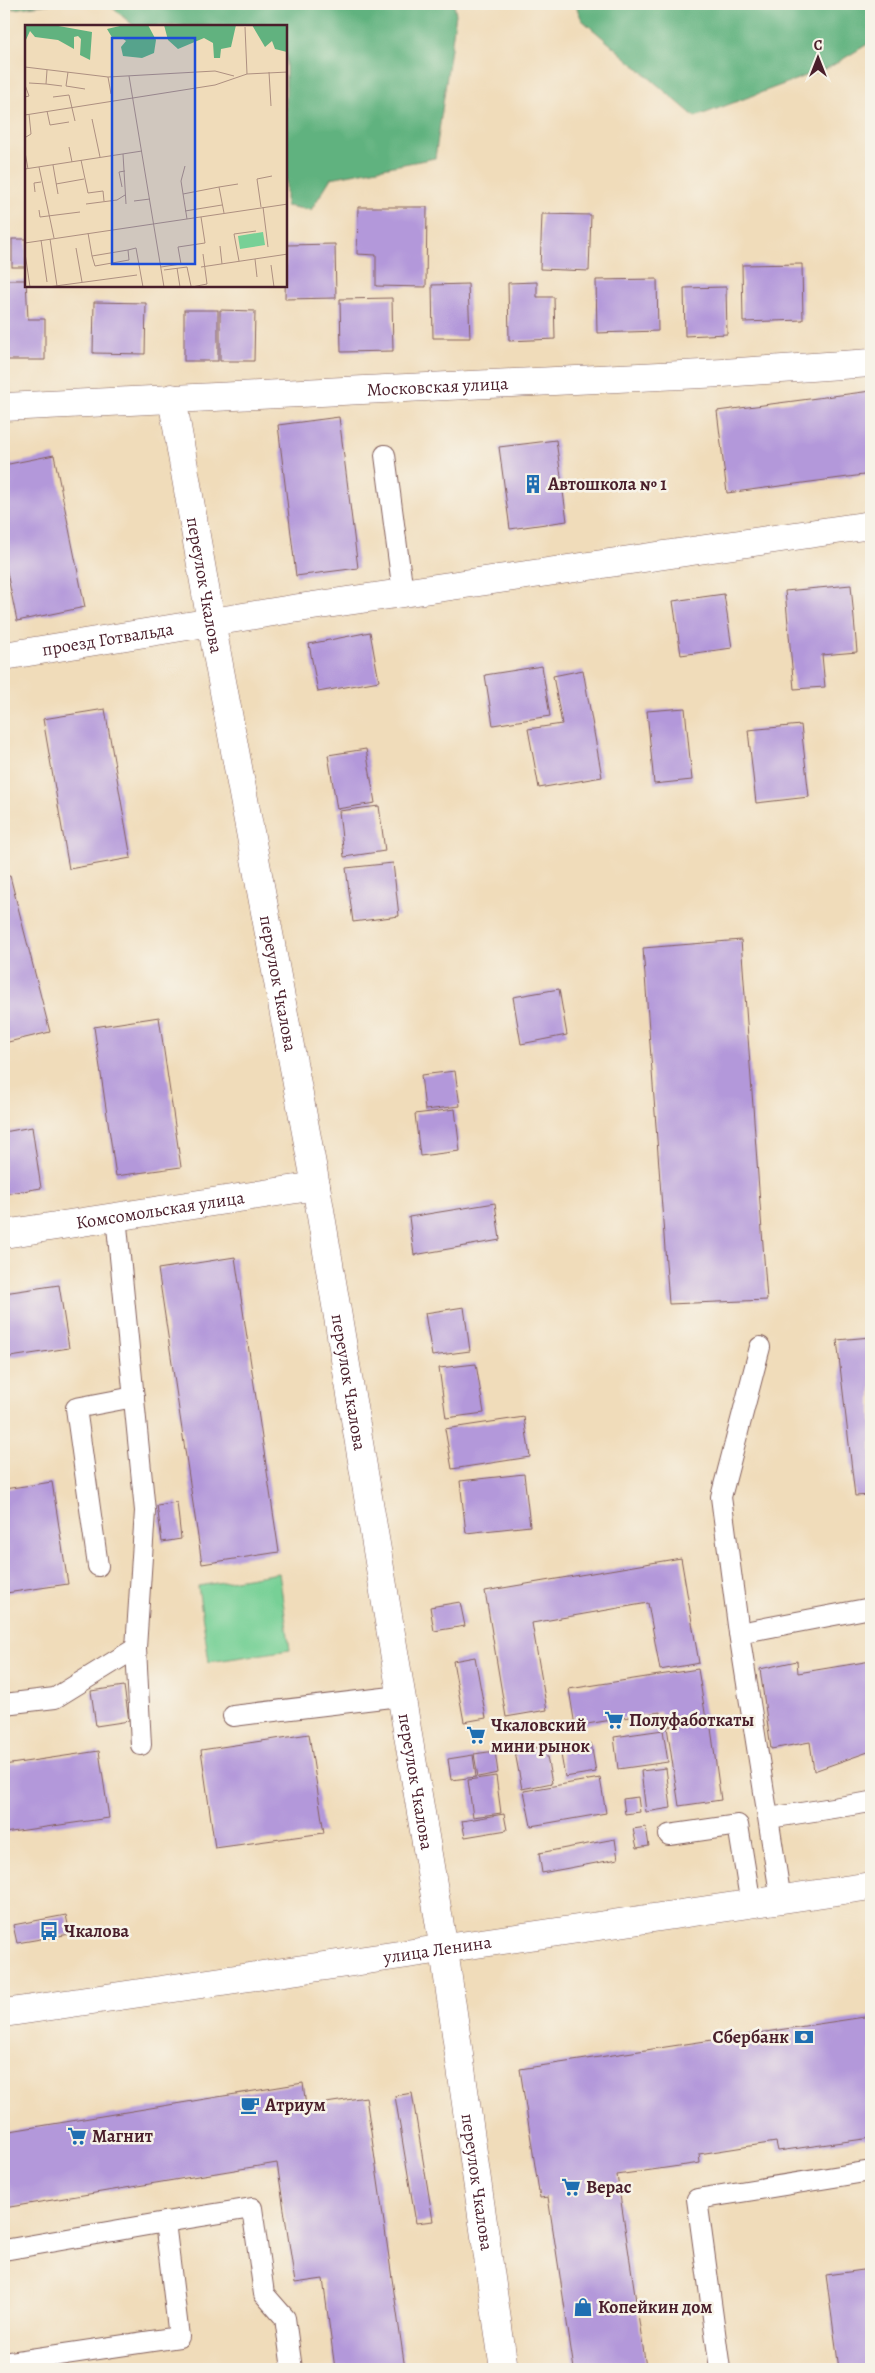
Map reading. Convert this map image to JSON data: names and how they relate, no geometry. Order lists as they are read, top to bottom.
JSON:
{
  "streets": {
    "street": [
      "Московская улица",
      "переулок Чкалова",
      "проезд Готвальда",
      "Комсомольская улица",
      "улица Ленина"
    ]
  },
  "crossings": [
    ["Московская улица", "переулок Чкалова"],
    ["переулок Чкалова", "проезд Готвальда"],
    ["переулок Чкалова", "Комсомольская улица"],
    ["переулок Чкалова", "улица Ленина"]
  ],
  "places": {
    "building": ["Автошкола № 1"],
    "supermarket": [
      "Полуфаботкаты",
      "Чкаловский мини рынок",
      "Магнит",
      "Верас"
    ],
    "bus stop": ["Чкалова"],
    "bank": ["Сбербанк"],
    "cafe": ["Атриум"],
    "shop": ["Копейкин дом"]
  },
  "north": "top"
}
